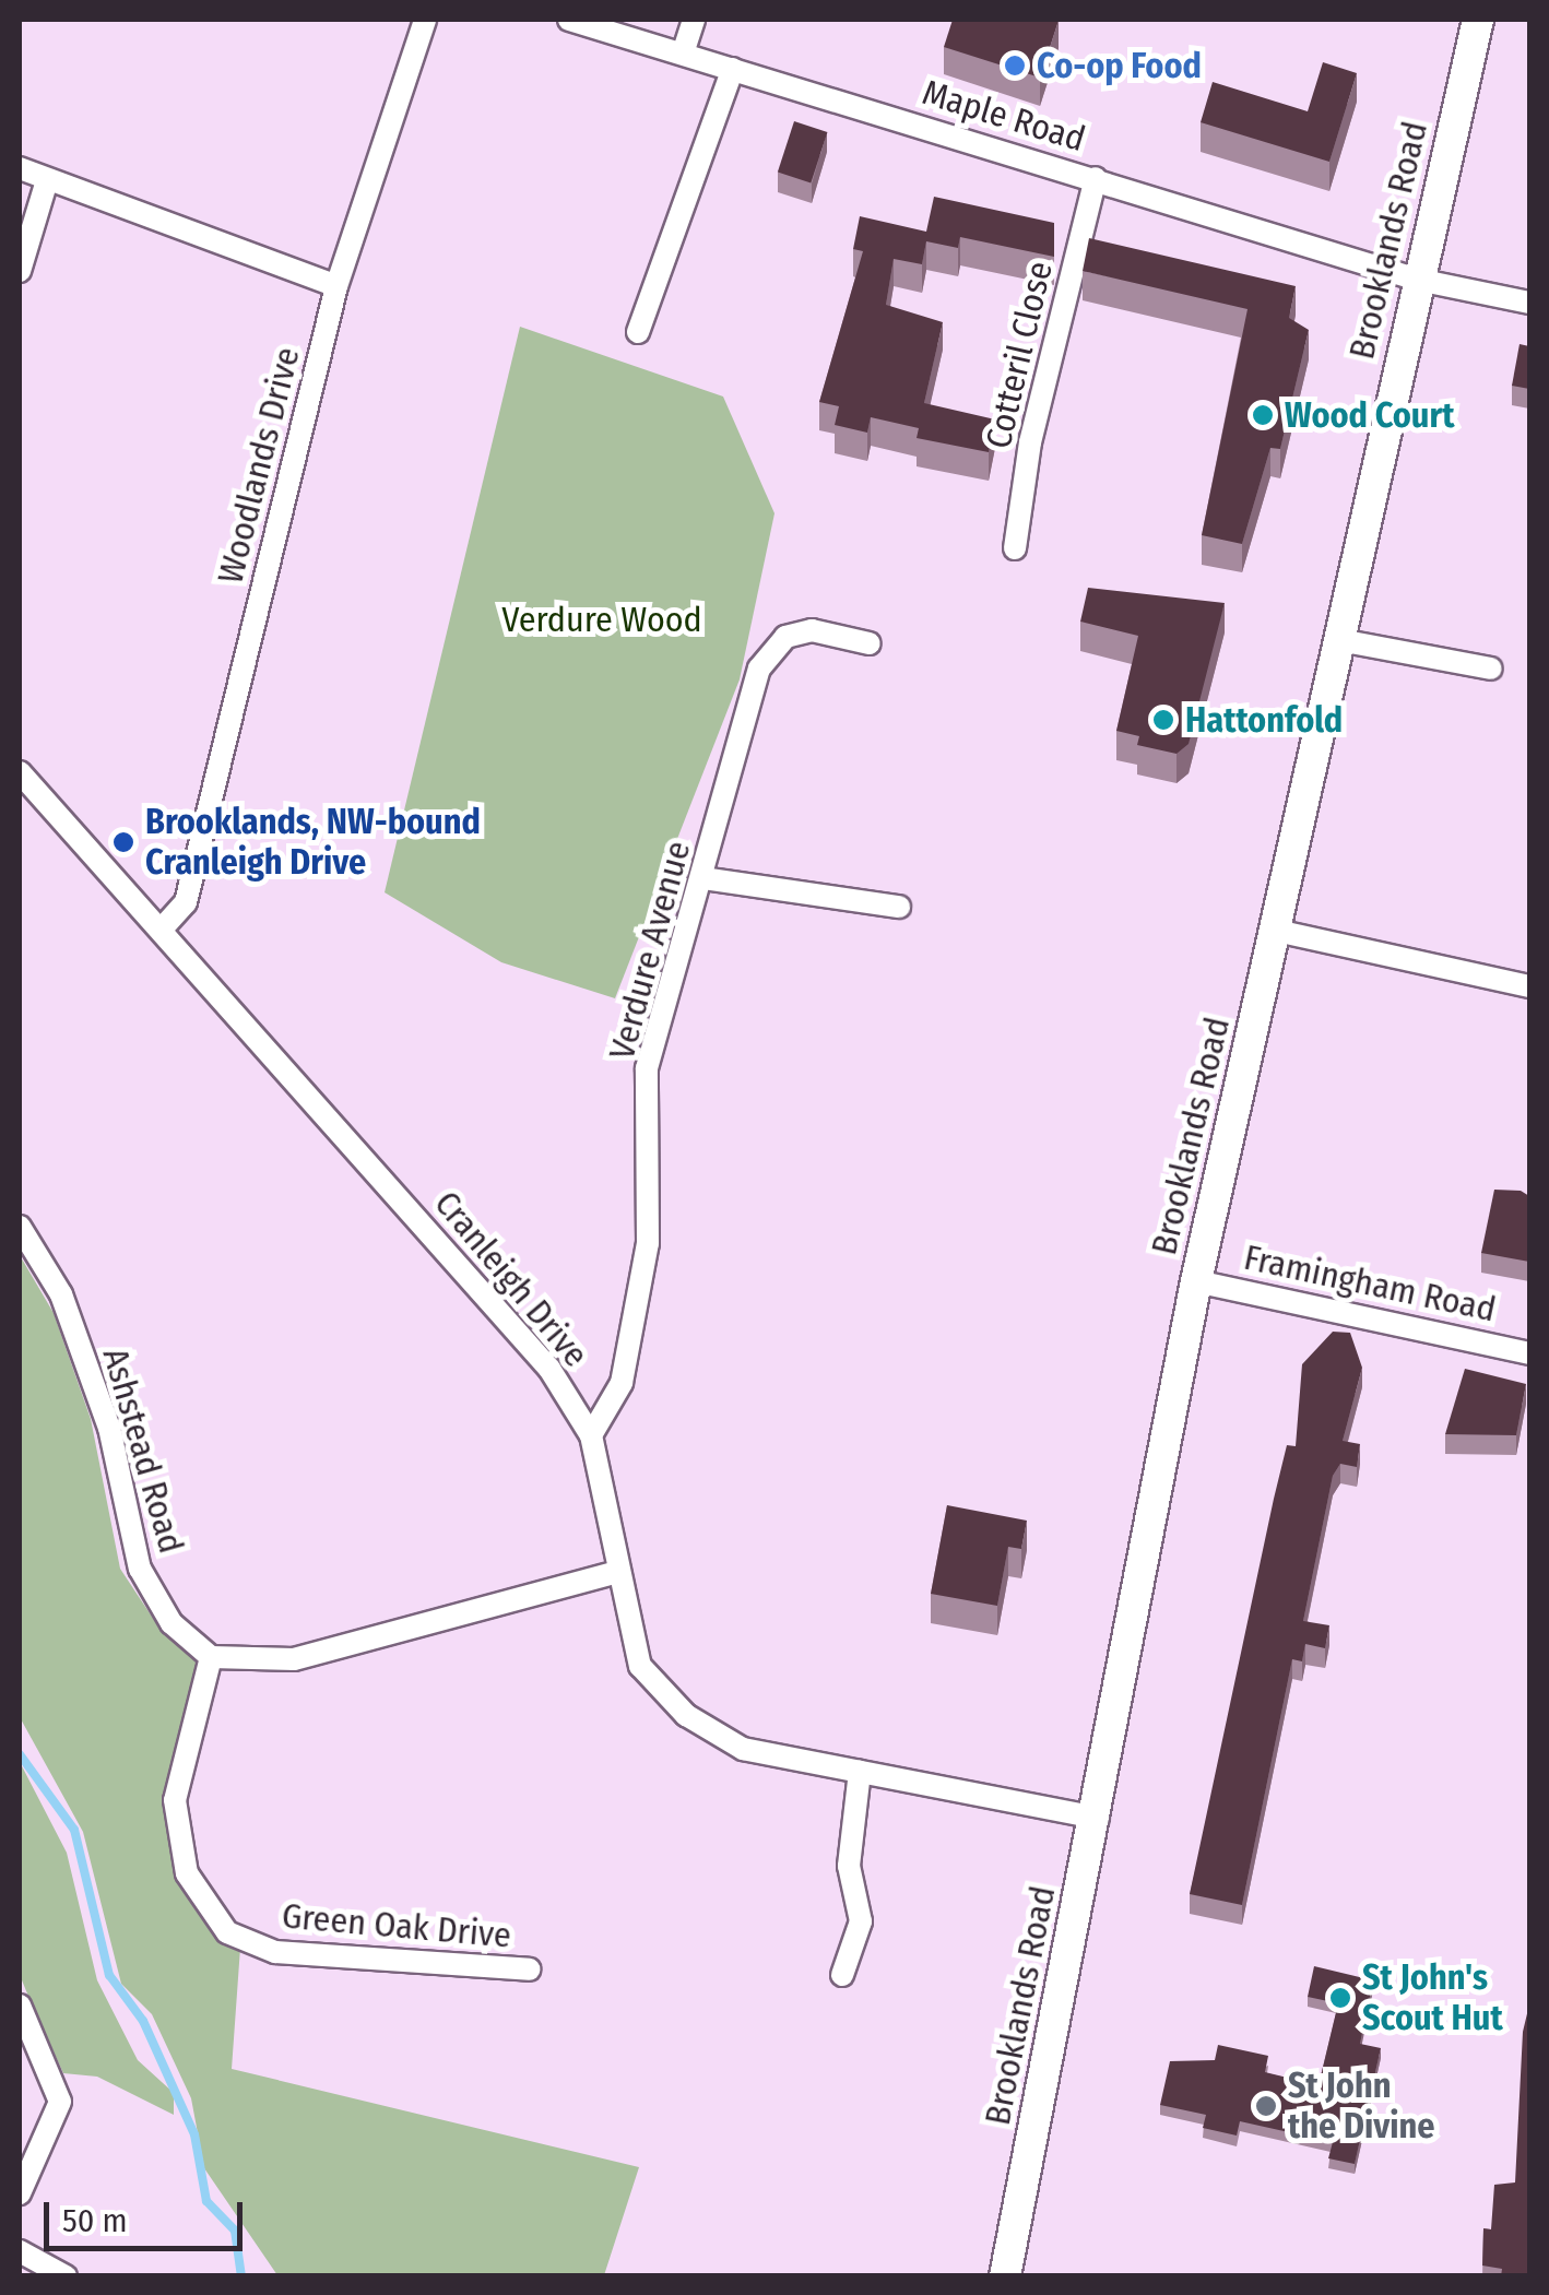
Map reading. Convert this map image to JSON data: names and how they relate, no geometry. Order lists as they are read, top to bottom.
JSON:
{
  "streets": {
    "street": [
      "Maple Road",
      "Brooklands Road",
      "Cotteril Close",
      "Woodlands Drive",
      "Verdure Avenue",
      "Cranleigh Drive",
      "Framingham Road",
      "Ashstead Road",
      "Green Oak Drive"
    ]
  },
  "crossings": [
    ["Maple Road", "Brooklands Road"],
    ["Maple Road", "Cotteril Close"],
    ["Brooklands Road", "Cranleigh Drive"],
    ["Brooklands Road", "Framingham Road"],
    ["Woodlands Drive", "Cranleigh Drive"],
    ["Verdure Avenue", "Cranleigh Drive"],
    ["Ashstead Road", "Green Oak Drive"]
  ],
  "parks": ["Verdure Wood"],
  "places": [
    "Co-op Food",
    "Wood Court",
    "Hattonfold",
    "Brooklands, NW-bound Cranleigh Drive",
    "St John's Scout Hut",
    "St John the Divine"
  ],
  "scale_bar": "50 m"
}
